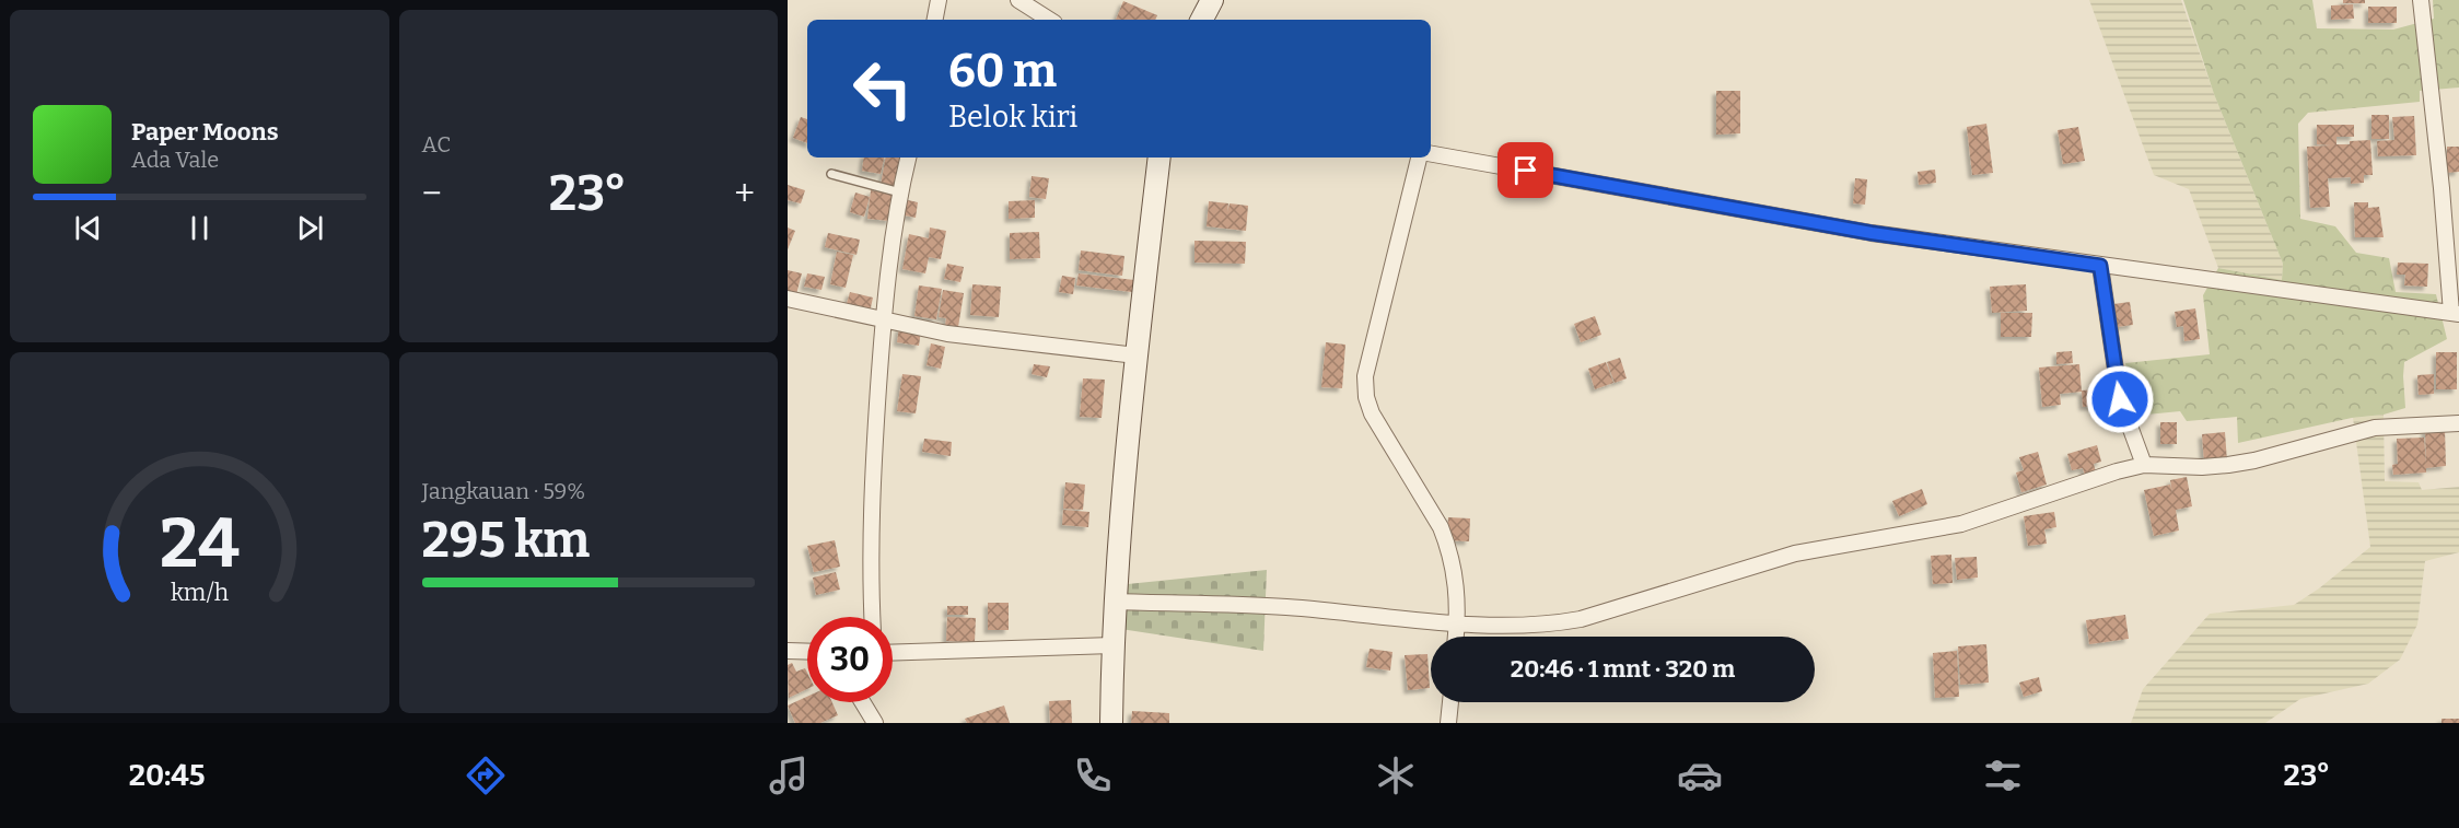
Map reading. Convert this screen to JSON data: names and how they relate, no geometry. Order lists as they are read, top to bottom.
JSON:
{
  "page": {
    "tile": [
      "AC",
      ["Jangkauan · 59%", "295 km"]
    ],
    "turn": ["60 m", "Belok kiri"],
    "song": ["Paper Moons", "Ada Vale"],
    "heat": ["−", "23°", "+"],
    "limit": "30",
    "trip": "20:46 · 1 mnt · 320 m",
    "tabs": ["20:45", "23°"],
    "gauge": ["24", "km/h"]
  }
}
